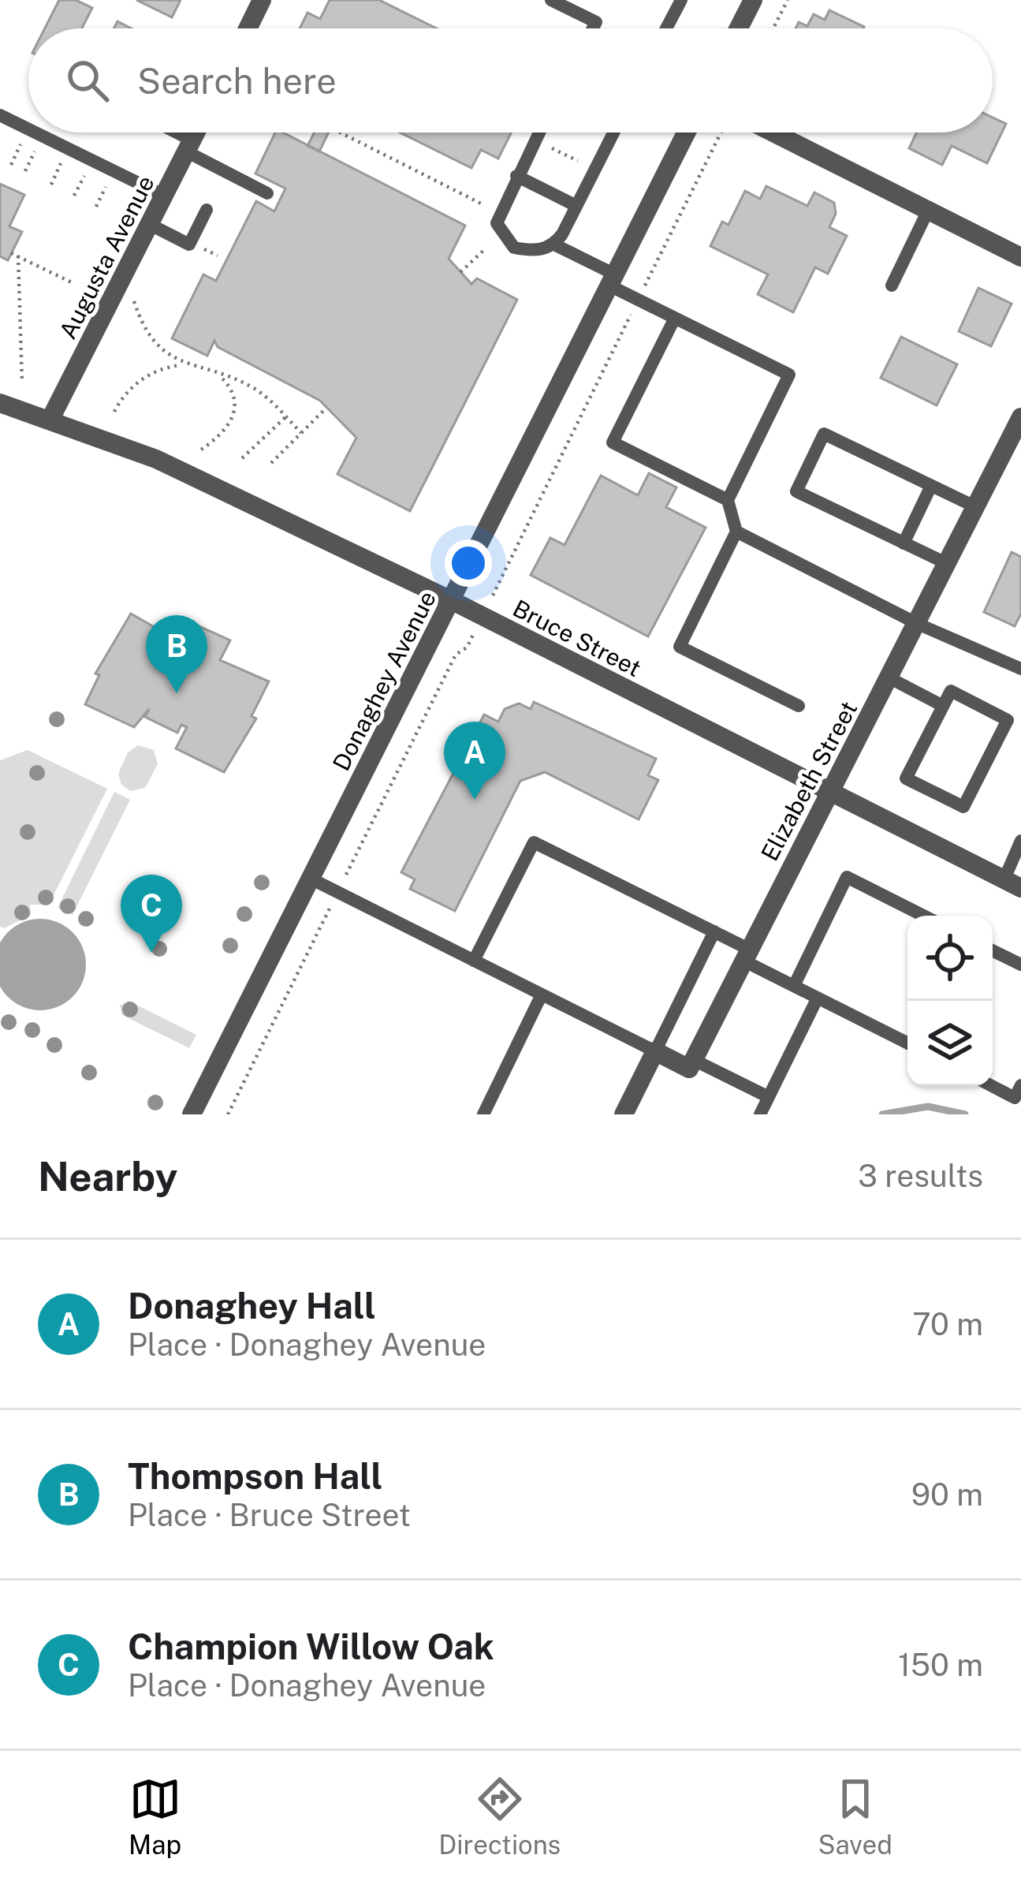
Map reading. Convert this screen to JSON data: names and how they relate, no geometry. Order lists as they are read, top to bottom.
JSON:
{
  "streets": {
    "street": [
      "Augusta Avenue",
      "Bruce Street",
      "Donaghey Avenue",
      "Elizabeth Street"
    ]
  },
  "crossings": [
    ["Augusta Avenue", "Bruce Street"],
    ["Bruce Street", "Donaghey Avenue"],
    ["Bruce Street", "Elizabeth Street"]
  ],
  "page": {
    "search": "Search here",
    "pins": ["B", "A", "C"],
    "heading": ["Nearby", "3 results"],
    "list": [
      {
        "mark": "A",
        "name": "Donaghey Hall",
        "note": "Place · Donaghey Avenue",
        "value": "70 m"
      },
      {
        "mark": "B",
        "name": "Thompson Hall",
        "note": "Place · Bruce Street",
        "value": "90 m"
      },
      {
        "mark": "C",
        "name": "Champion Willow Oak",
        "note": "Place · Donaghey Avenue",
        "value": "150 m"
      }
    ],
    "nav": ["Map", "Directions", "Saved"]
  }
}
